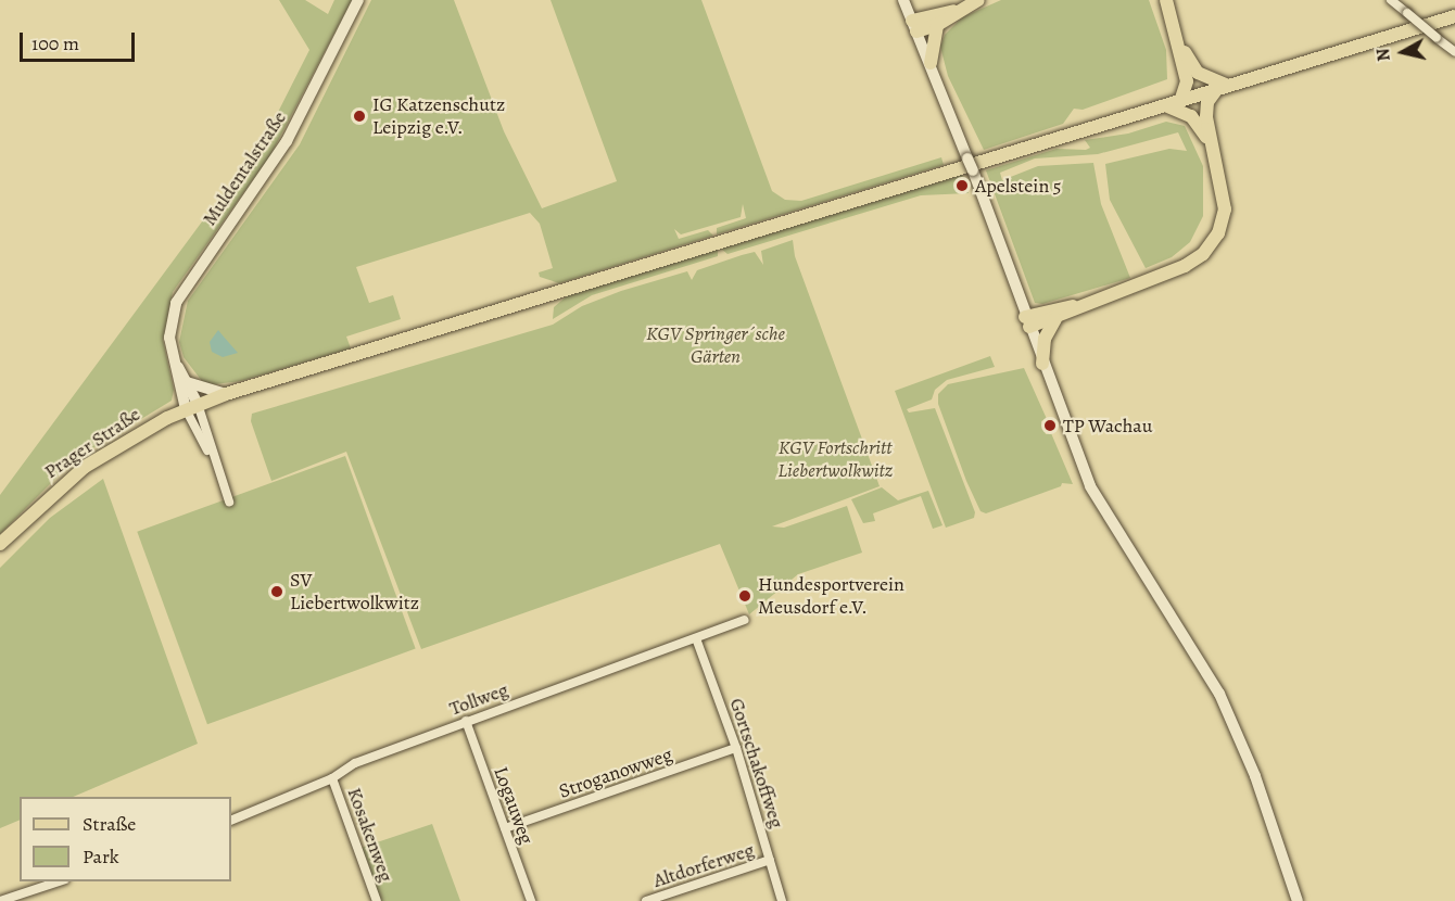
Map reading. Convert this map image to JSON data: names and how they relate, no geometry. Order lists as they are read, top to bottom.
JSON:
{
  "streets": {
    "main road": ["Muldentalstraße", "Prager Straße"],
    "street": [
      "Tollweg",
      "Gortschakoffweg",
      "Stroganowweg",
      "Logauweg",
      "Kosakenweg",
      "Altdorferweg"
    ]
  },
  "crossings": [
    ["Muldentalstraße", "Prager Straße"],
    ["Tollweg", "Gortschakoffweg"],
    ["Tollweg", "Logauweg"],
    ["Tollweg", "Kosakenweg"],
    ["Gortschakoffweg", "Stroganowweg"],
    ["Gortschakoffweg", "Altdorferweg"],
    ["Stroganowweg", "Logauweg"]
  ],
  "parks": ["KGV Springer´sche Gärten", "KGV Fortschritt Liebertwolkwitz"],
  "places": [
    "IG Katzenschutz Leipzig e.V.",
    "Apelstein 5",
    "TP Wachau",
    "SV Liebertwolkwitz",
    "Hundesportverein Meusdorf e.V."
  ],
  "legend": ["Straße", "Park"],
  "scale_bar": "100 m",
  "north": "left"
}
